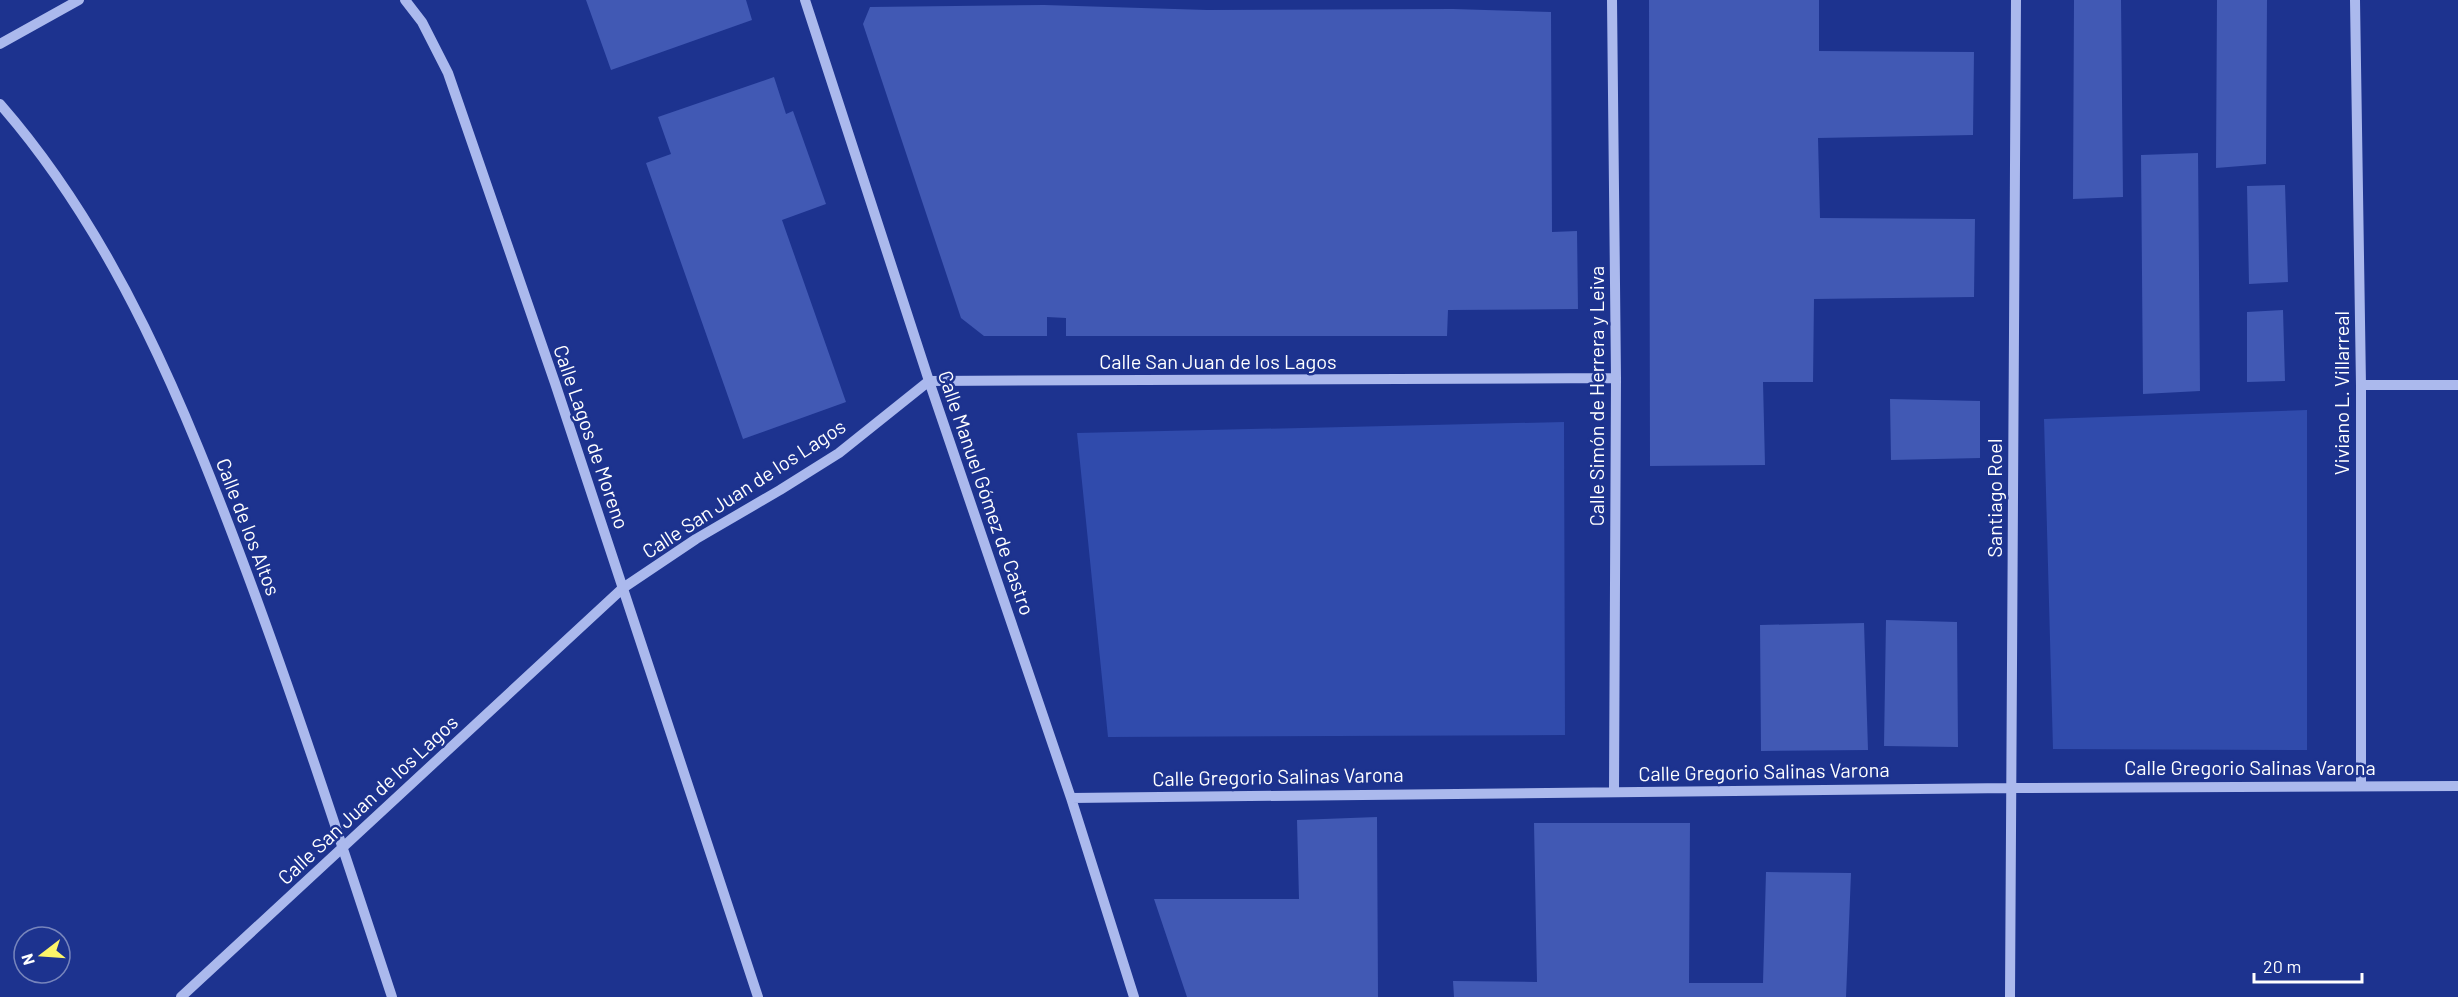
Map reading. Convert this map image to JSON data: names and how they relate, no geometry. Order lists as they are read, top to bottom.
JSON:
{
  "streets": {
    "street": [
      "Calle San Juan de los Lagos",
      "Viviano L. Villarreal",
      "Calle Simón de Herrera y Leiva",
      "Calle Lagos de Moreno",
      "Calle Manuel Gómez de Castro",
      "Santiago Roel",
      "Calle de los Altos",
      "Calle Gregorio Salinas Varona"
    ]
  },
  "crossings": [
    ["Calle San Juan de los Lagos", "Calle Simón de Herrera y Leiva"],
    ["Calle San Juan de los Lagos", "Calle Lagos de Moreno"],
    ["Calle San Juan de los Lagos", "Calle Manuel Gómez de Castro"],
    ["Calle San Juan de los Lagos", "Calle de los Altos"],
    ["Viviano L. Villarreal", "Calle Gregorio Salinas Varona"],
    ["Calle Simón de Herrera y Leiva", "Calle Gregorio Salinas Varona"],
    ["Calle Manuel Gómez de Castro", "Calle Gregorio Salinas Varona"],
    ["Santiago Roel", "Calle Gregorio Salinas Varona"]
  ],
  "scale_bar": "20 m",
  "north": "left"
}
